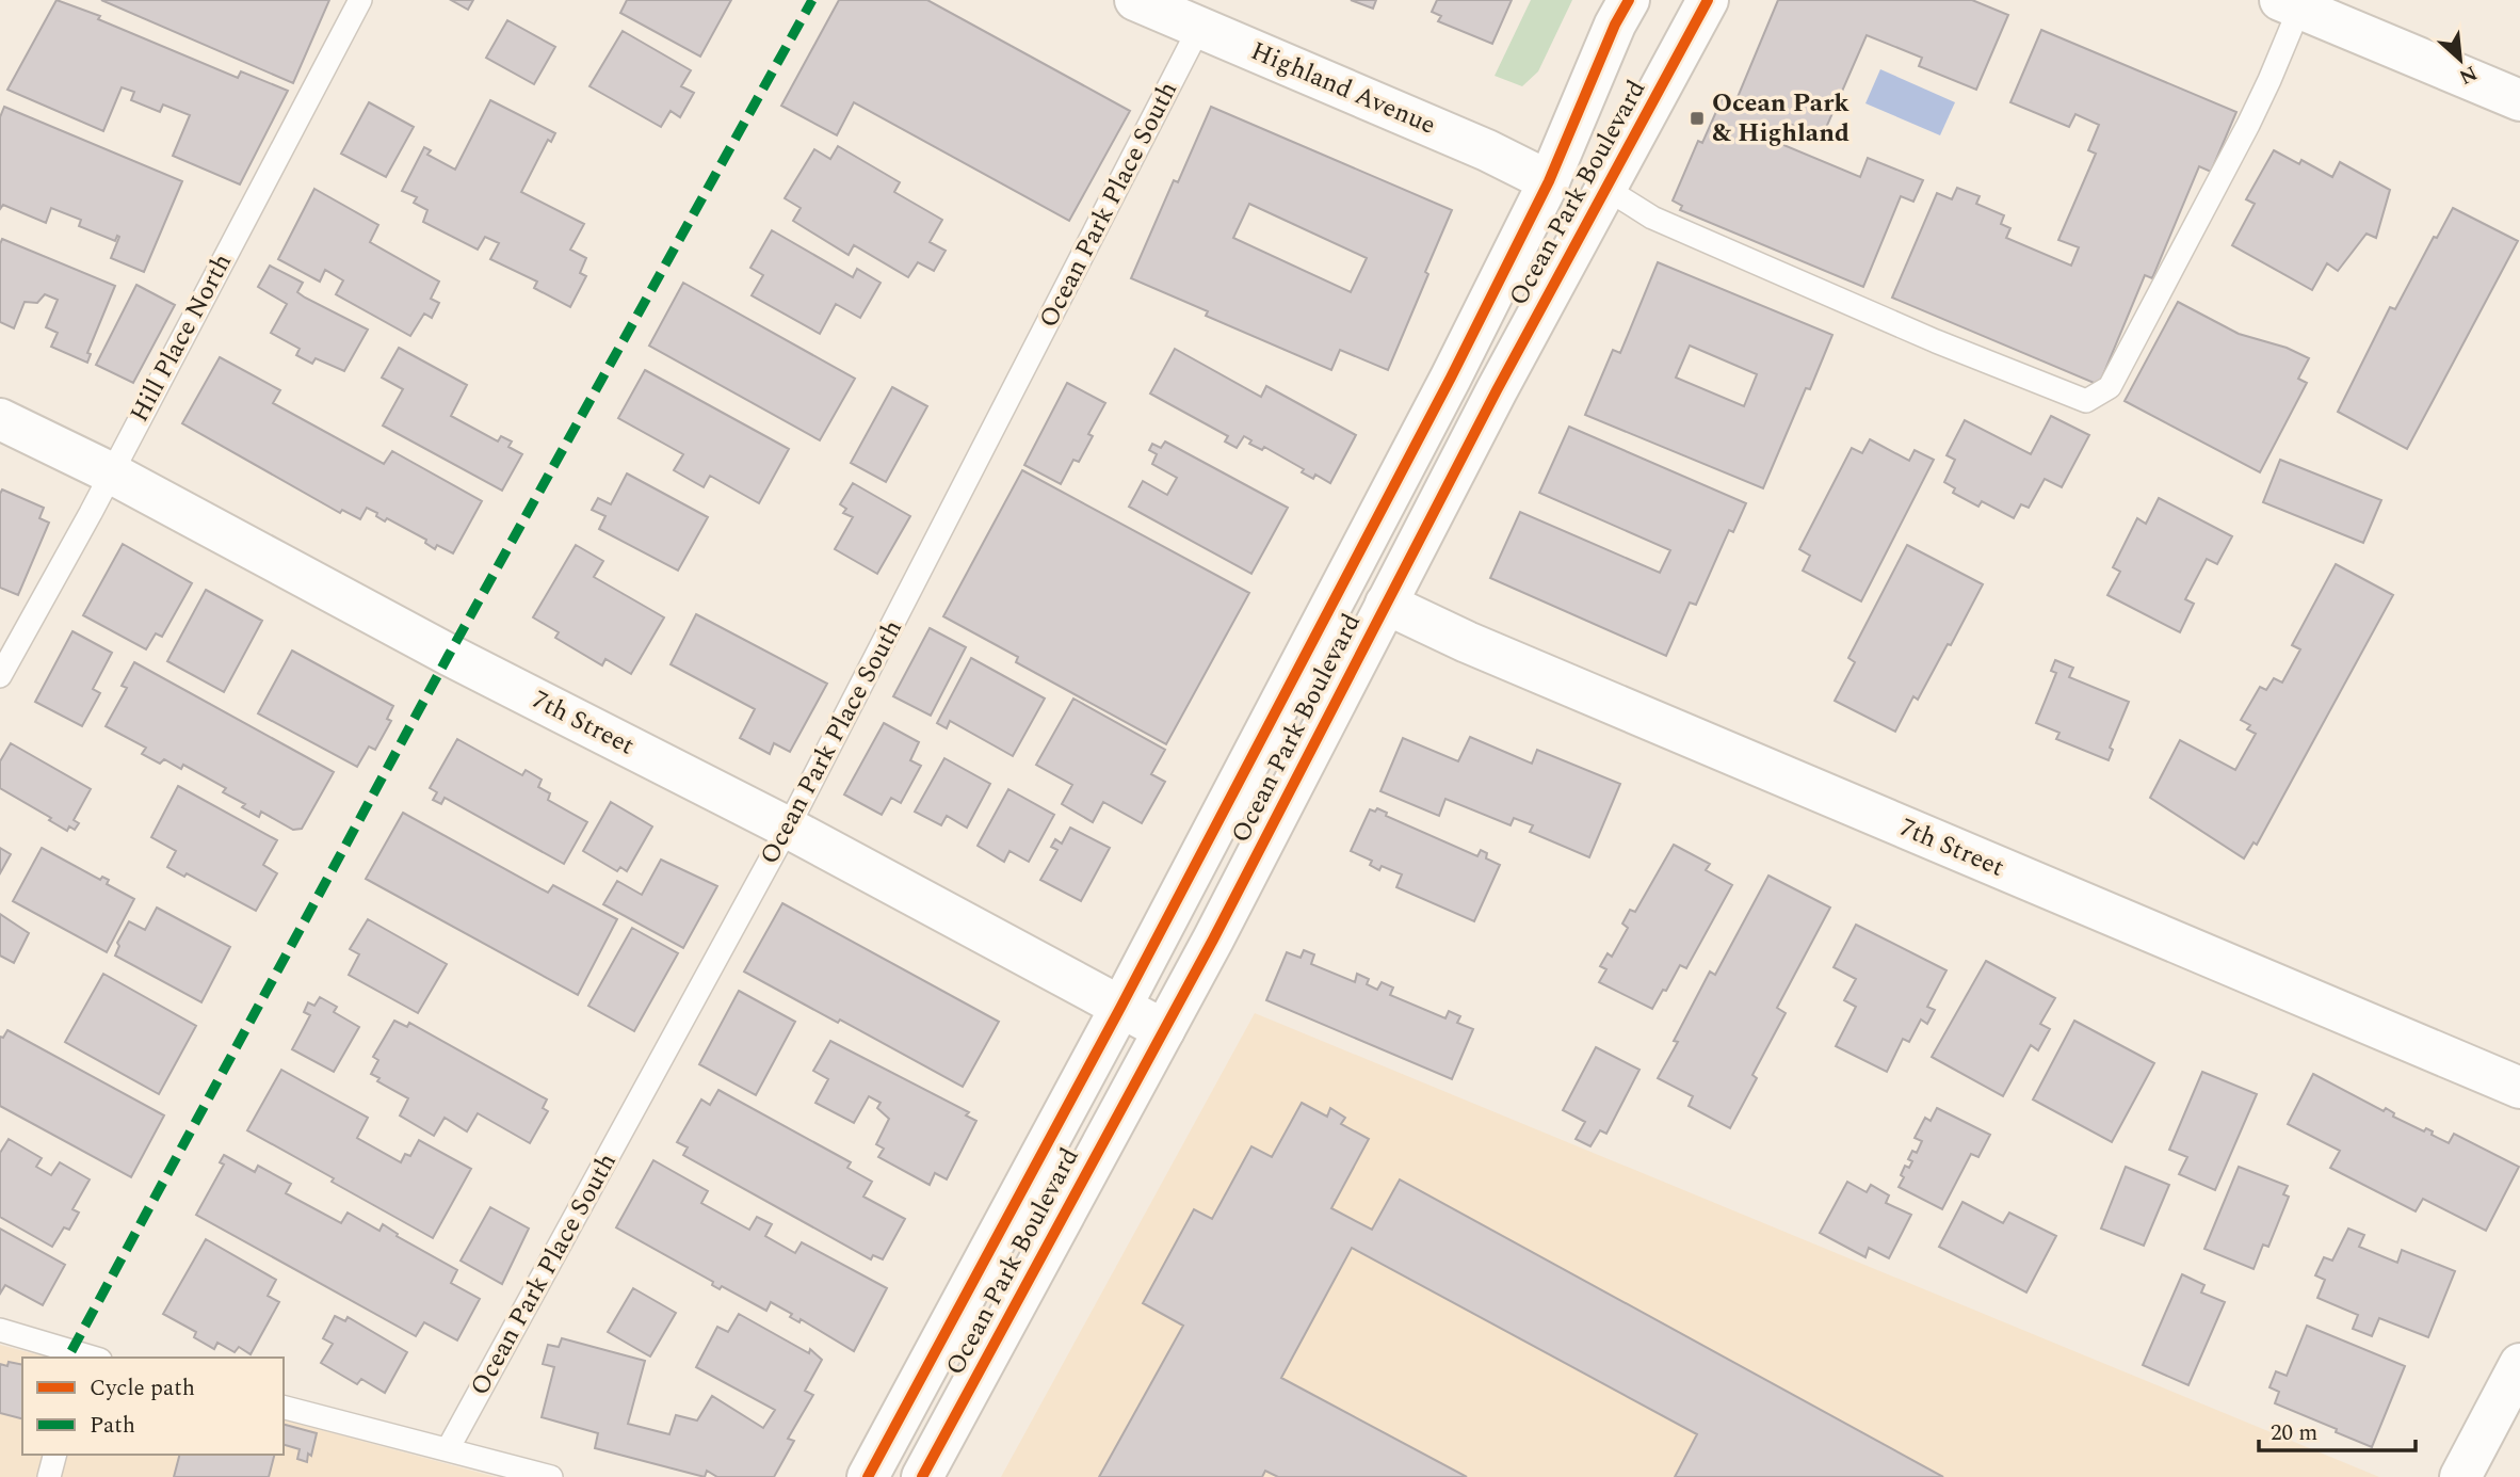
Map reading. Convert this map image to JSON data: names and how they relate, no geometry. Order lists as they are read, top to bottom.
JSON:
{
  "streets": {
    "street": ["Highland Avenue", "Ocean Park Boulevard", "7th Street"],
    "lane": ["Ocean Park Place South", "Hill Place North"]
  },
  "crossings": [
    ["Highland Avenue", "Ocean Park Boulevard"],
    ["Highland Avenue", "Ocean Park Place South"],
    ["Ocean Park Boulevard", "7th Street"],
    ["Ocean Park Place South", "7th Street"],
    ["Hill Place North", "7th Street"]
  ],
  "places": {
    "transit": ["Ocean Park & Highland"]
  },
  "legend": ["Cycle path", "Path"],
  "scale_bar": "20 m",
  "north": "bottom right"
}
